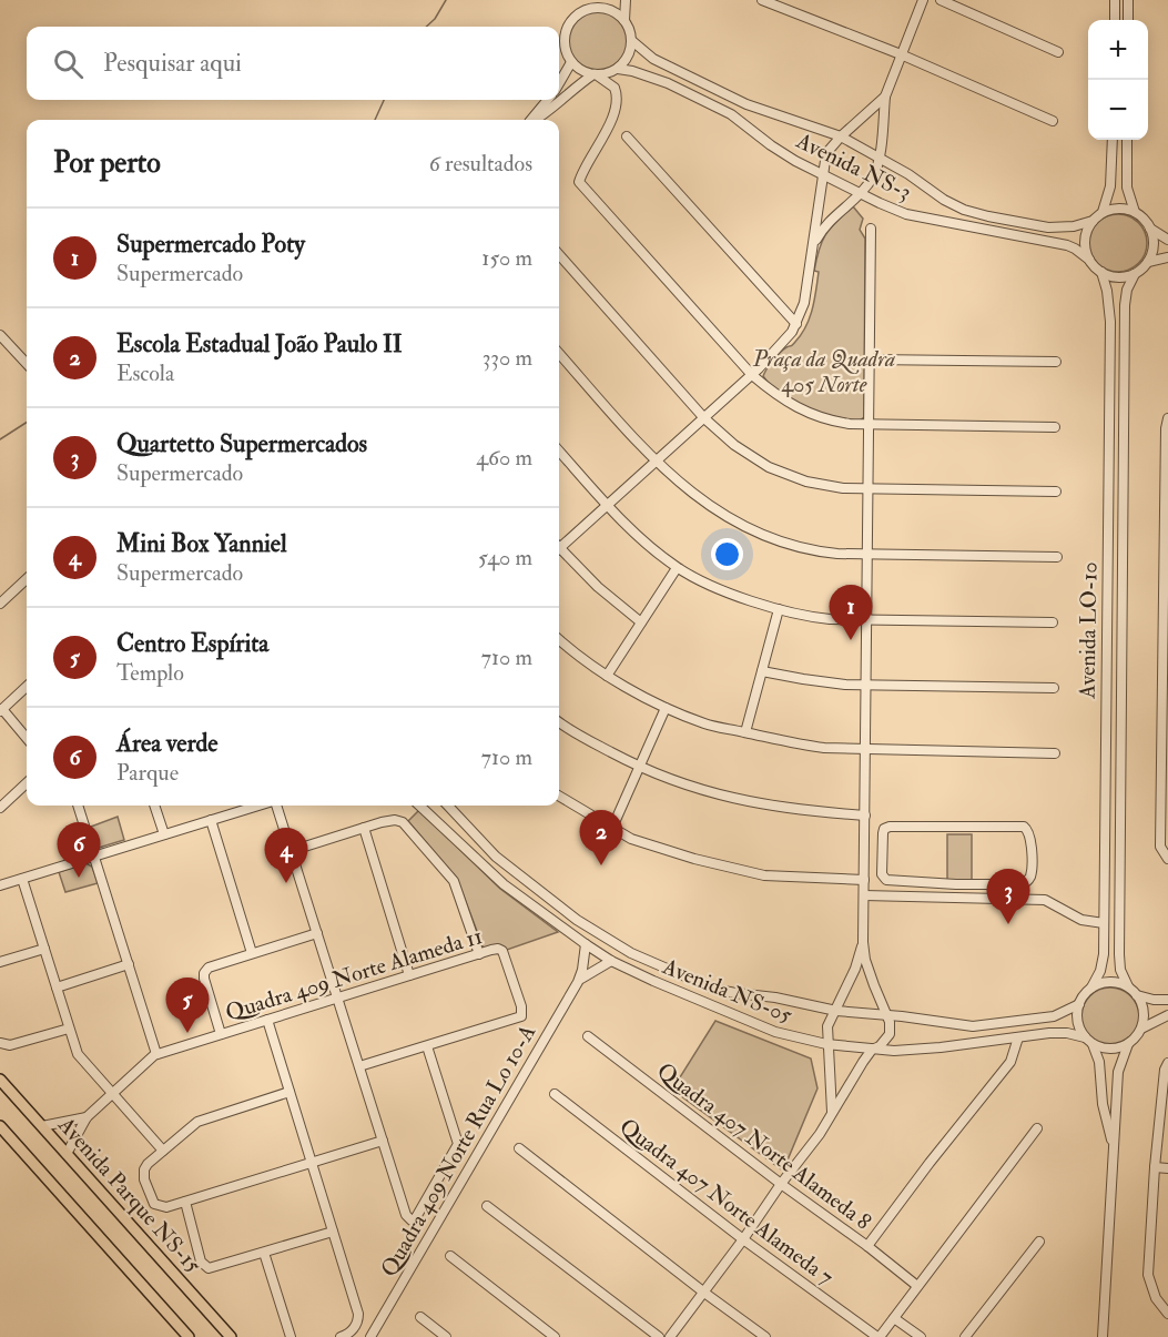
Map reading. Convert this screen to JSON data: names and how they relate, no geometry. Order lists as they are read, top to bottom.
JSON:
{
  "streets": {
    "main road": ["Avenida Parque NS-15"],
    "street": [
      "Avenida NS-3",
      "Avenida LO-10",
      "Quadra 409 Norte Alameda 11",
      "Avenida NS-05",
      "Quadra 407 Norte Alameda 8",
      "Quadra 409 Norte Rua Lo 10-A",
      "Quadra 407 Norte Alameda 7"
    ]
  },
  "crossings": [
    ["Avenida NS-3", "Avenida LO-10"],
    ["Avenida LO-10", "Avenida NS-05"],
    ["Quadra 409 Norte Alameda 11", "Avenida Parque NS-15"],
    ["Avenida NS-05", "Quadra 409 Norte Rua Lo 10-A"]
  ],
  "parks": ["Praça da Quadra 405 Norte"],
  "page": {
    "map_buttons": ["+", "−"],
    "search": "Pesquisar aqui",
    "heading": ["Por perto", "6 resultados"],
    "list": [
      {
        "mark": "1",
        "name": "Supermercado Poty",
        "note": "Supermercado",
        "value": "150 m"
      },
      {
        "mark": "2",
        "name": "Escola Estadual João Paulo II",
        "note": "Escola",
        "value": "330 m"
      },
      {
        "mark": "3",
        "name": "Quartetto Supermercados",
        "note": "Supermercado",
        "value": "460 m"
      },
      {
        "mark": "4",
        "name": "Mini Box Yanniel",
        "note": "Supermercado",
        "value": "540 m"
      },
      {
        "mark": "5",
        "name": "Centro Espírita",
        "note": "Templo",
        "value": "710 m"
      },
      {
        "mark": "6",
        "name": "Área verde",
        "note": "Parque",
        "value": "710 m"
      }
    ],
    "pins": [
      "1",
      "2",
      "6",
      "4",
      "3",
      "5"
    ]
  }
}
